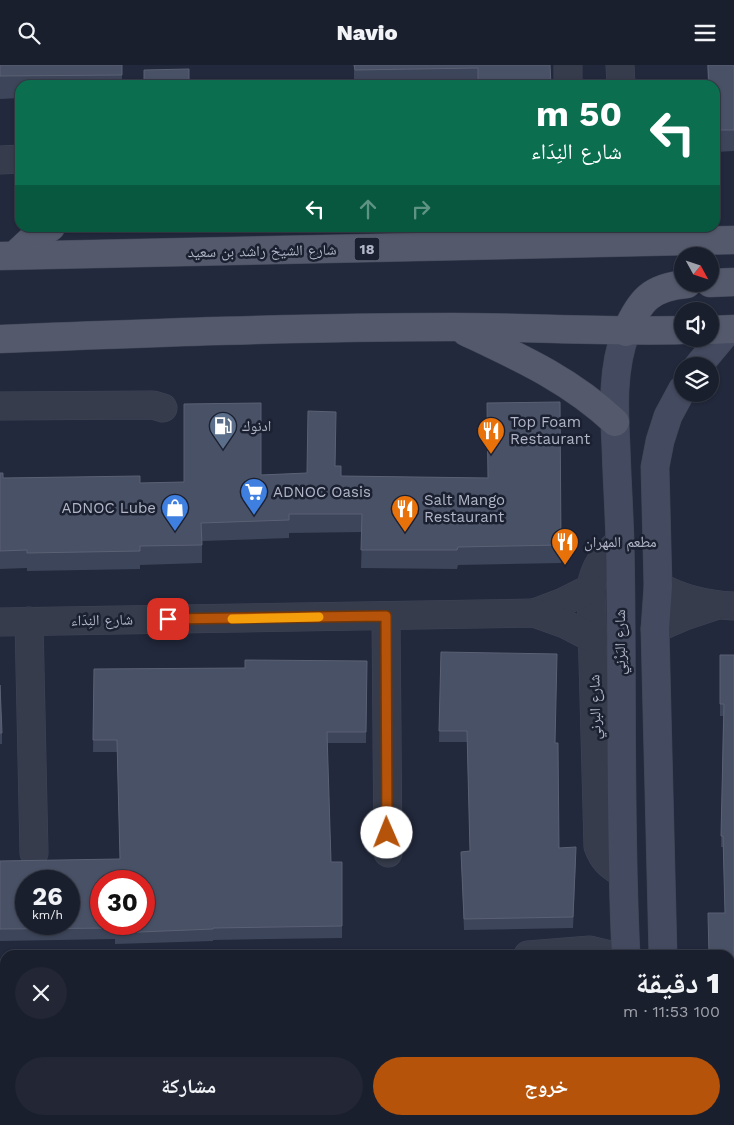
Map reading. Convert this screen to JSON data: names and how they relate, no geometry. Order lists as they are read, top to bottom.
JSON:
{
  "streets": {
    "main road": ["18", "شارع الشيخ راشد بن سعيد"],
    "street": ["شارع النِدَاء", "شارع البَرْنِي", "شارع البرني"]
  },
  "crossings": [
    ["شارع النِدَاء", "شارع البرني"],
    ["شارع البَرْنِي", "شارع البرني"]
  ],
  "places": {
    "fuel station": ["ادنوك"],
    "restaurant": ["Top Foam Restaurant", "Salt Mango Restaurant", "مطعم المهران"],
    "supermarket": ["ADNOC Oasis"],
    "shop": ["ADNOC Lube"]
  },
  "north": "bottom right",
  "page": {
    "header": "Navio",
    "turn": ["50 m", "شارع النِدَاء"],
    "speed": "26 km/h",
    "limit": "30",
    "heading": ["1 دقيقة", "100 m · 11:53"],
    "buttons": ["خروج", "مشاركة"]
  }
}
